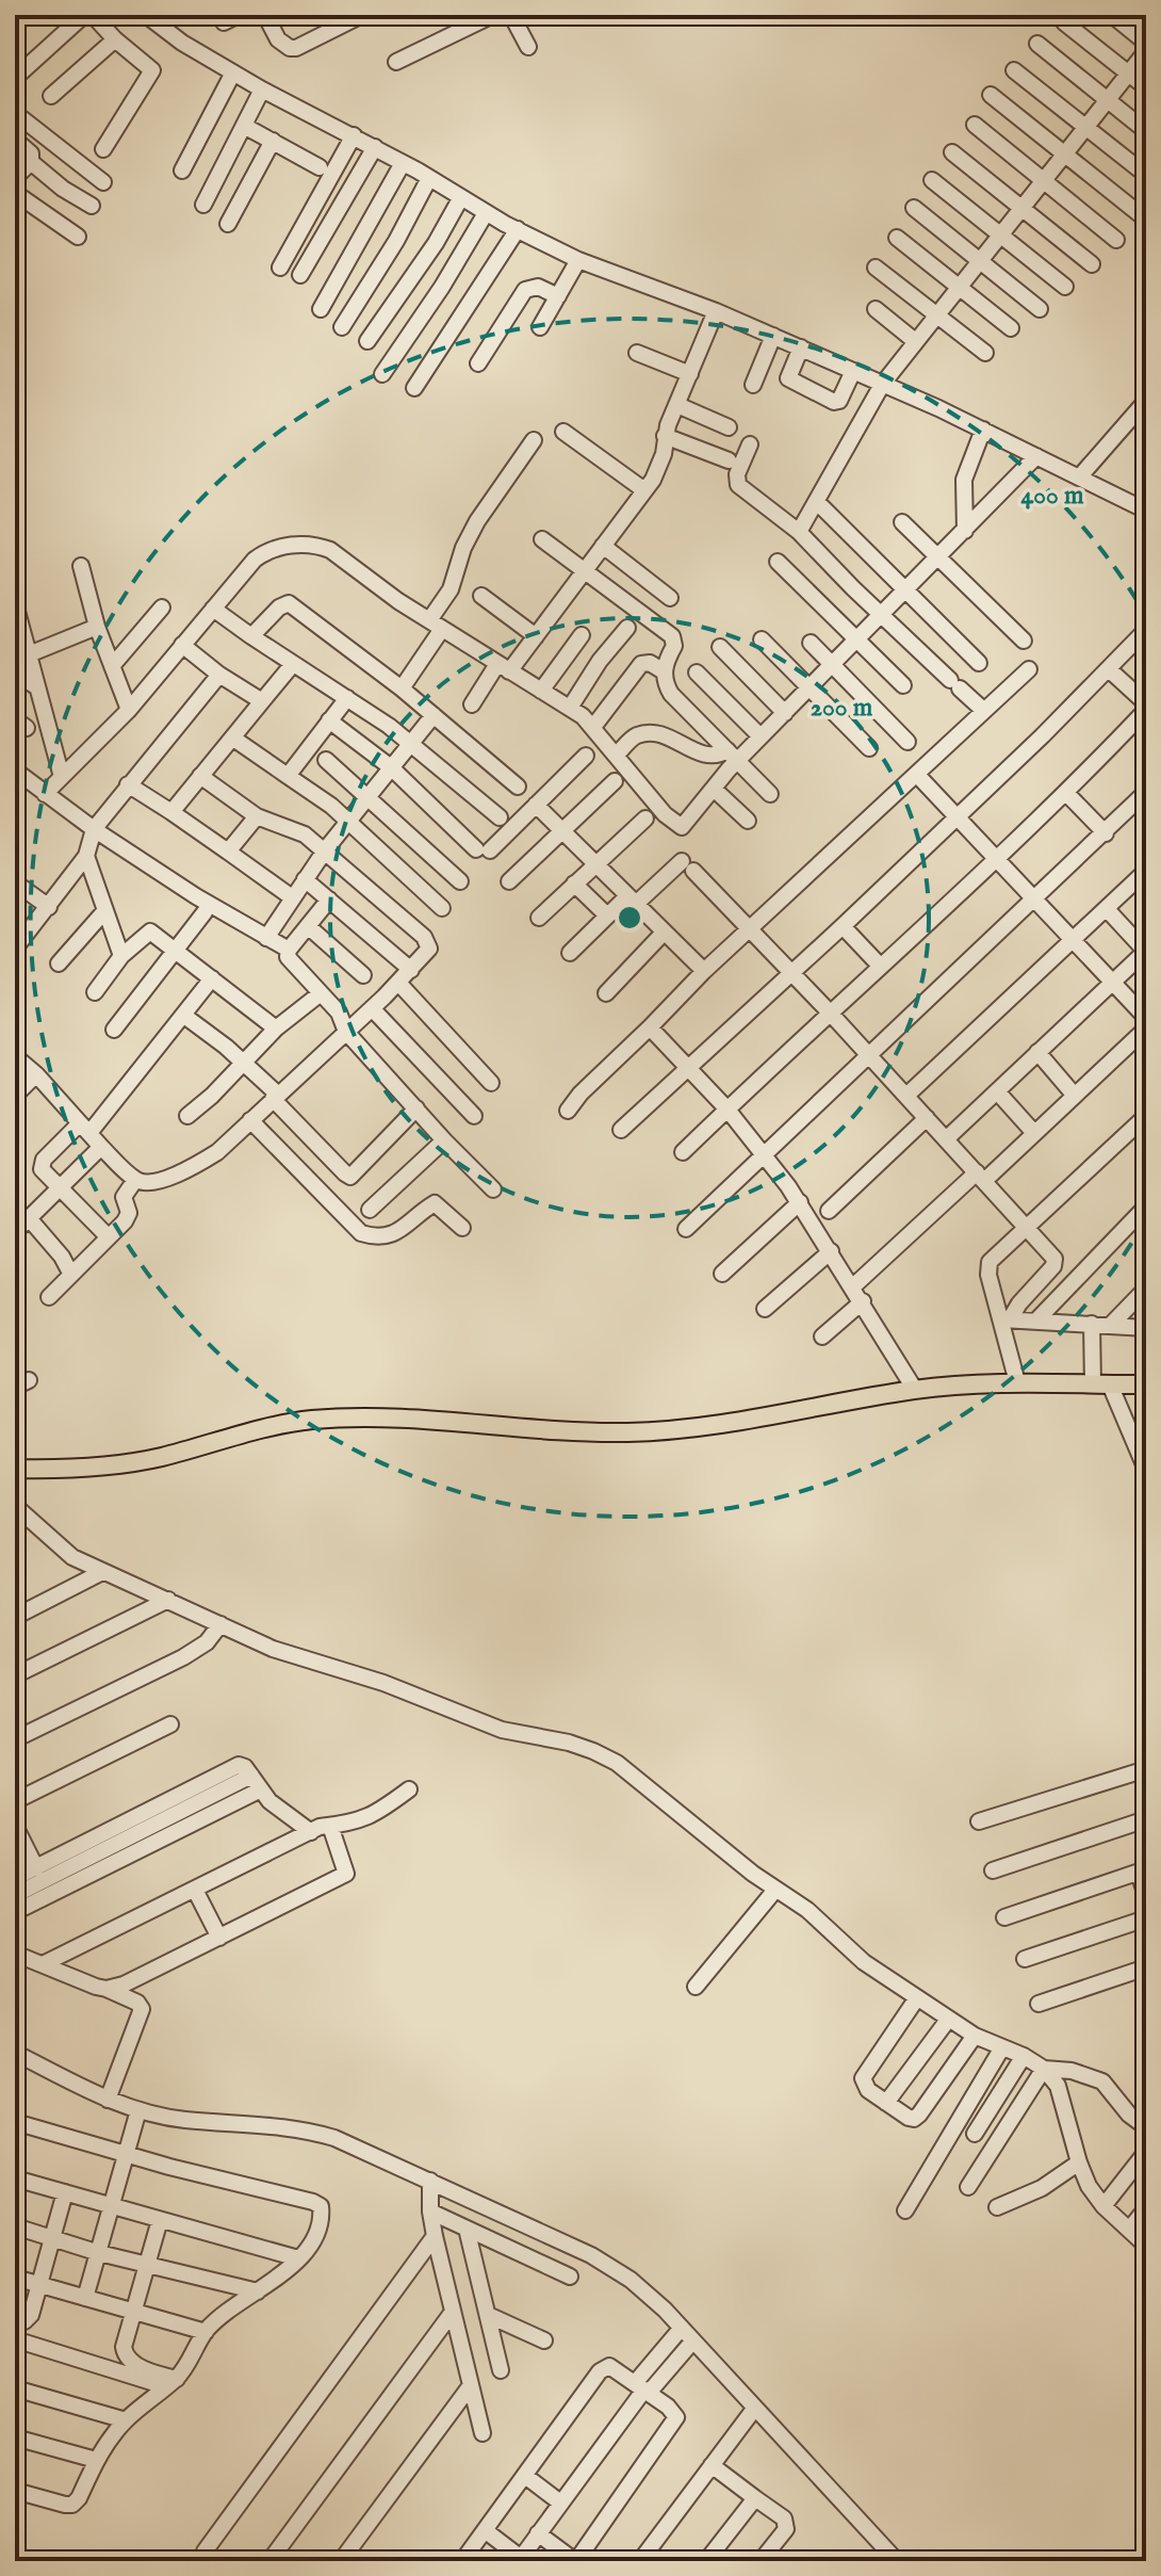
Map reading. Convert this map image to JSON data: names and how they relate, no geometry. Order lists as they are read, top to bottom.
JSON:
{
  "rings": ["400 m", "200 m"]
}
